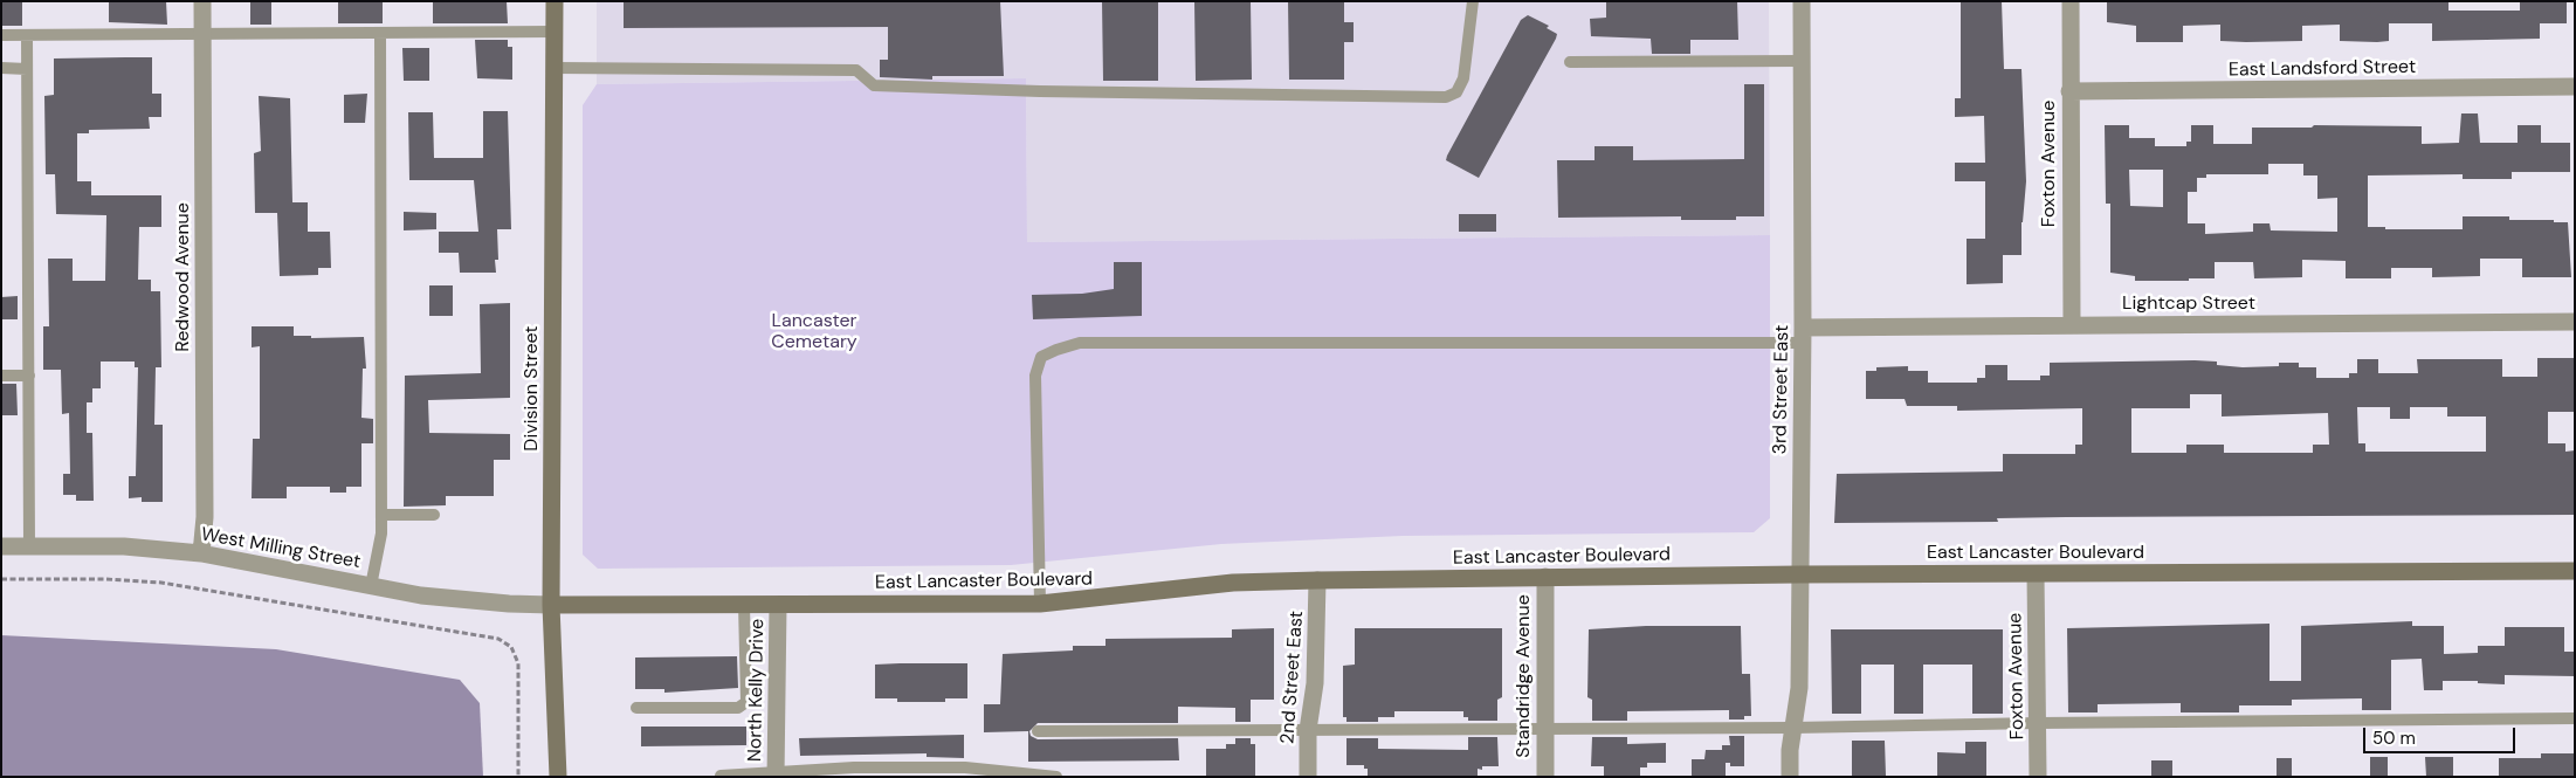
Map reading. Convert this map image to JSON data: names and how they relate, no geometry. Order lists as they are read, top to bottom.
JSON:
{
  "streets": {
    "main road": ["Division Street", "East Lancaster Boulevard"],
    "street": [
      "East Landsford Street",
      "Foxton Avenue",
      "Redwood Avenue",
      "Lightcap Street",
      "3rd Street East",
      "West Milling Street",
      "Standridge Avenue",
      "2nd Street East",
      "North Kelly Drive"
    ]
  },
  "crossings": [
    ["East Landsford Street", "Foxton Avenue"],
    ["Foxton Avenue", "Lightcap Street"],
    ["Foxton Avenue", "East Lancaster Boulevard"],
    ["Redwood Avenue", "West Milling Street"],
    ["Lightcap Street", "3rd Street East"],
    ["Division Street", "West Milling Street"],
    ["Division Street", "East Lancaster Boulevard"],
    ["3rd Street East", "East Lancaster Boulevard"],
    ["West Milling Street", "East Lancaster Boulevard"],
    ["East Lancaster Boulevard", "Standridge Avenue"],
    ["East Lancaster Boulevard", "2nd Street East"],
    ["East Lancaster Boulevard", "North Kelly Drive"]
  ],
  "parks": ["Lancaster Cemetary"],
  "scale_bar": "50 m"
}
